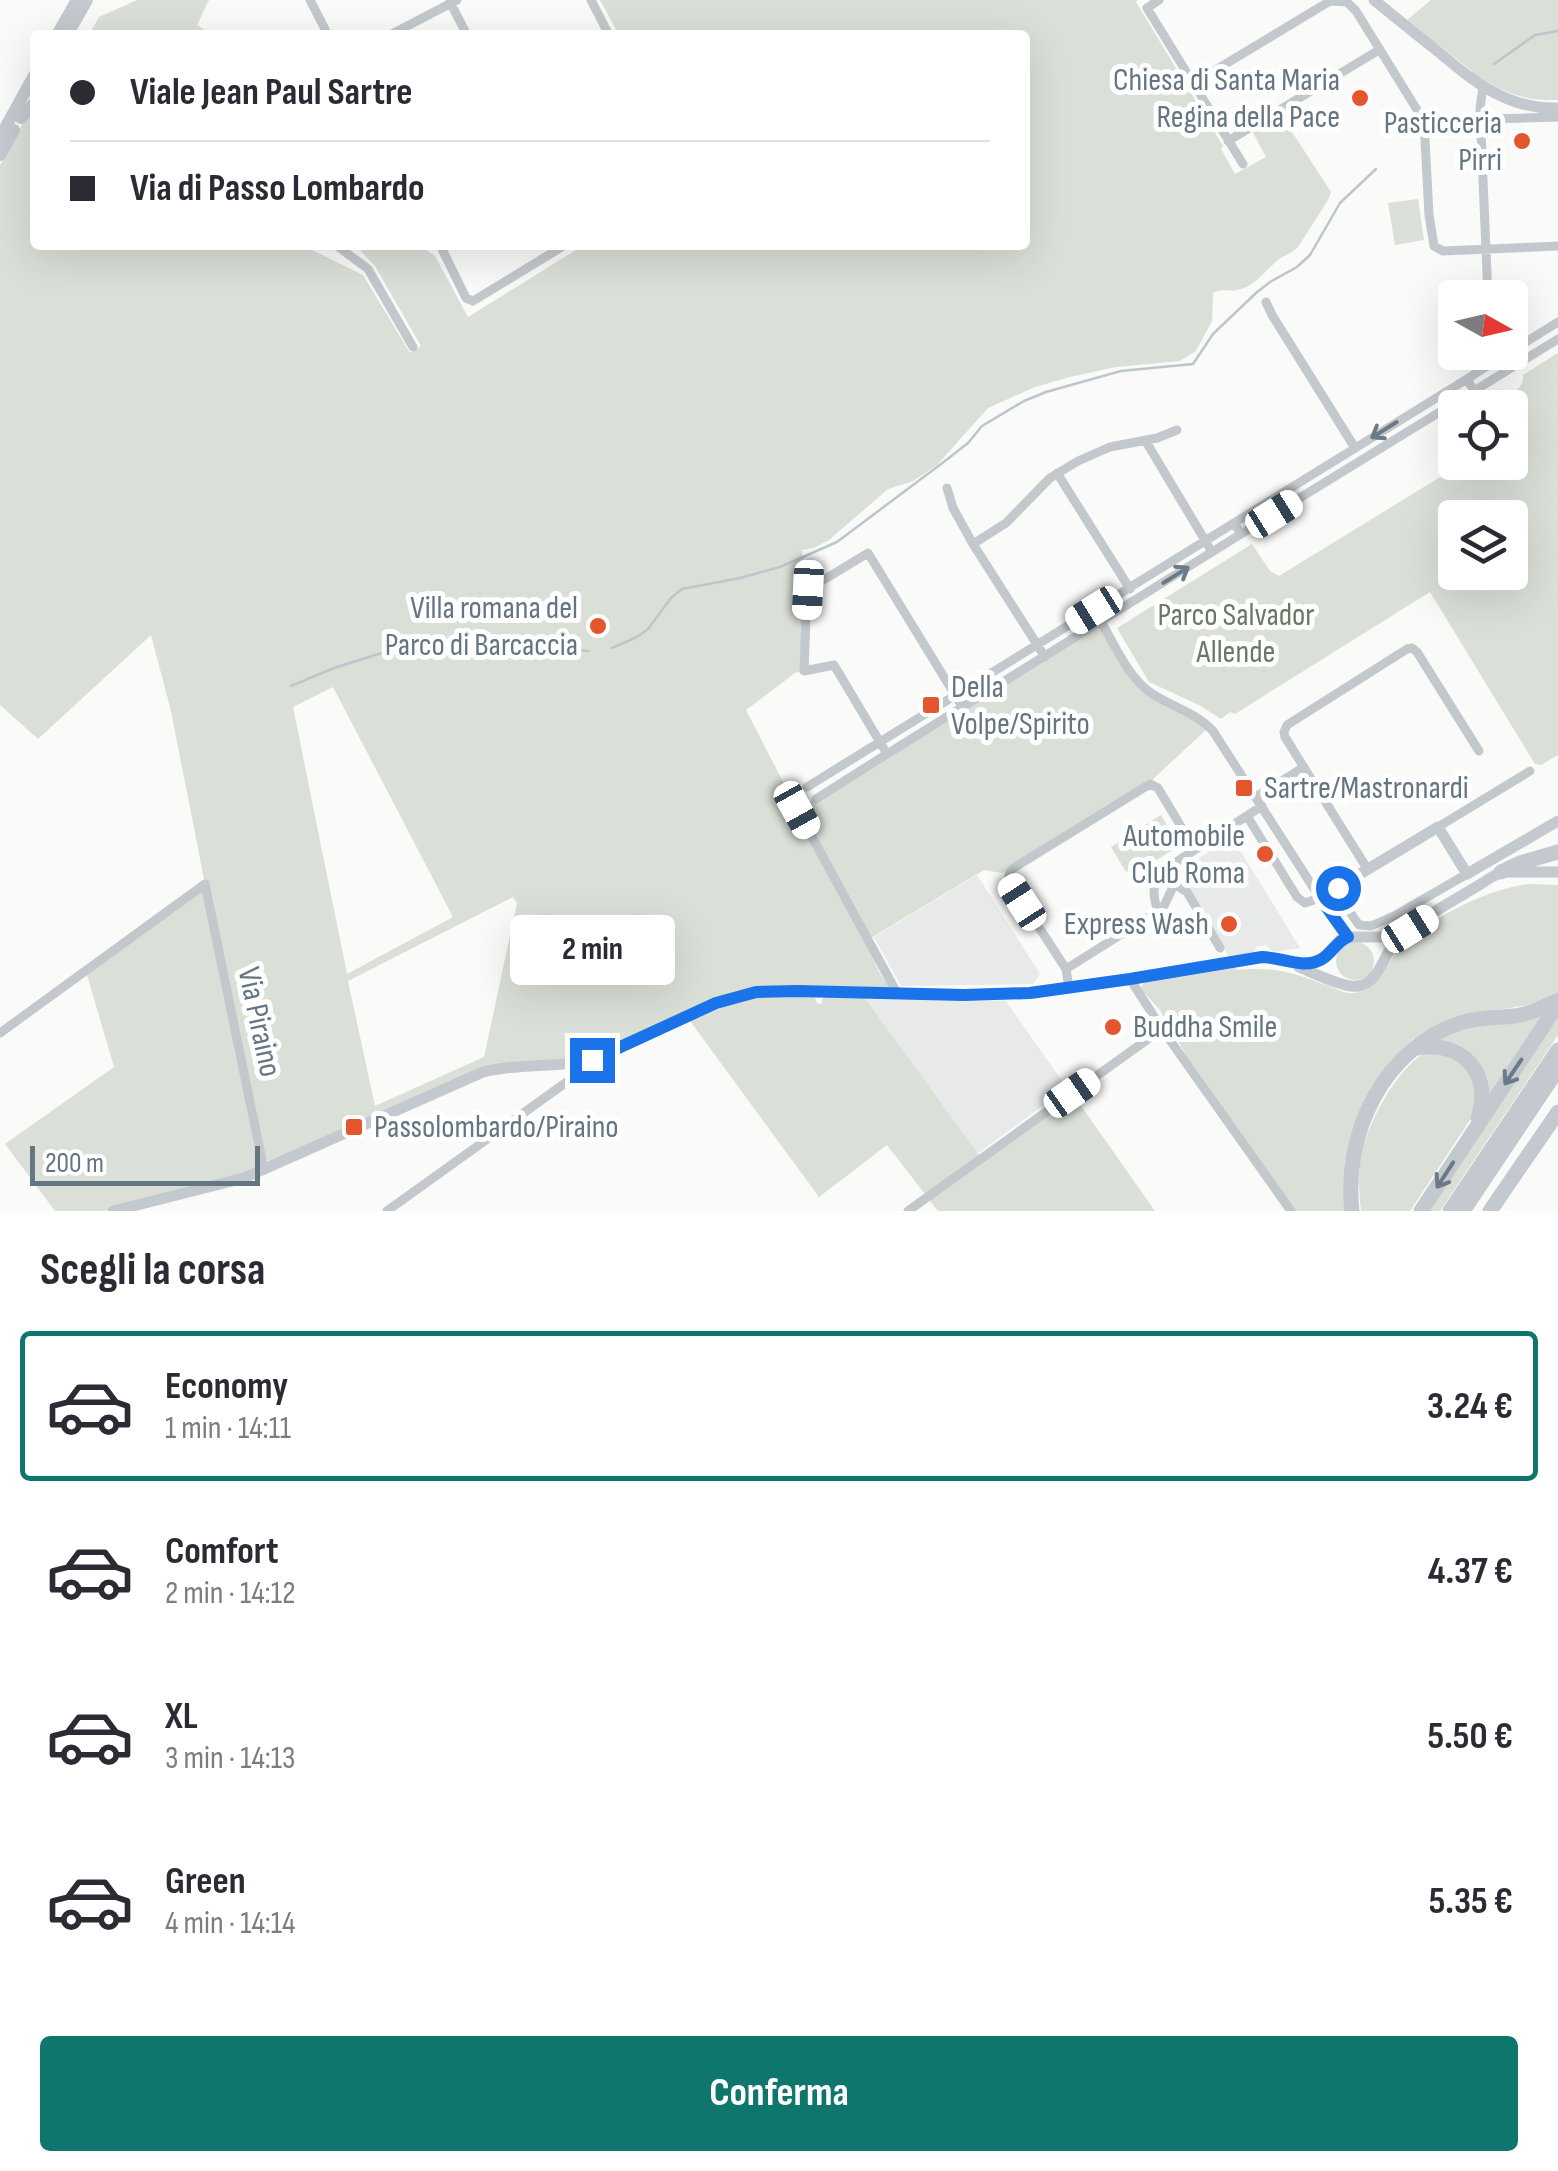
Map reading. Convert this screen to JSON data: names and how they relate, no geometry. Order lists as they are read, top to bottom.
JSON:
{
  "streets": {
    "street": ["Via Piraino"]
  },
  "parks": ["Parco Salvador Allende"],
  "places": {
    "other": [
      "Chiesa di Santa Maria Regina della Pace",
      "Pasticceria Pirri",
      "Villa romana del Parco di Barcaccia",
      "Automobile Club Roma",
      "Express Wash",
      "Buddha Smile"
    ],
    "transit": ["Della Volpe/Spirito", "Sartre/Mastronardi", "Passolombardo/Piraino"]
  },
  "scale_bar": "200 m",
  "north": "right",
  "page": {
    "banner": ["Viale Jean Paul Sartre", "Via di Passo Lombardo"],
    "bubble": "2 min",
    "scale": "200 m",
    "heading": "Scegli la corsa",
    "list": [
      {
        "name": "Economy",
        "note": "1 min · 14:11",
        "value": "3.24 €"
      },
      {
        "name": "Comfort",
        "note": "2 min · 14:12",
        "value": "4.37 €"
      },
      {
        "name": "XL",
        "note": "3 min · 14:13",
        "value": "5.50 €"
      },
      {
        "name": "Green",
        "note": "4 min · 14:14",
        "value": "5.35 €"
      }
    ],
    "buttons": "Conferma"
  }
}
